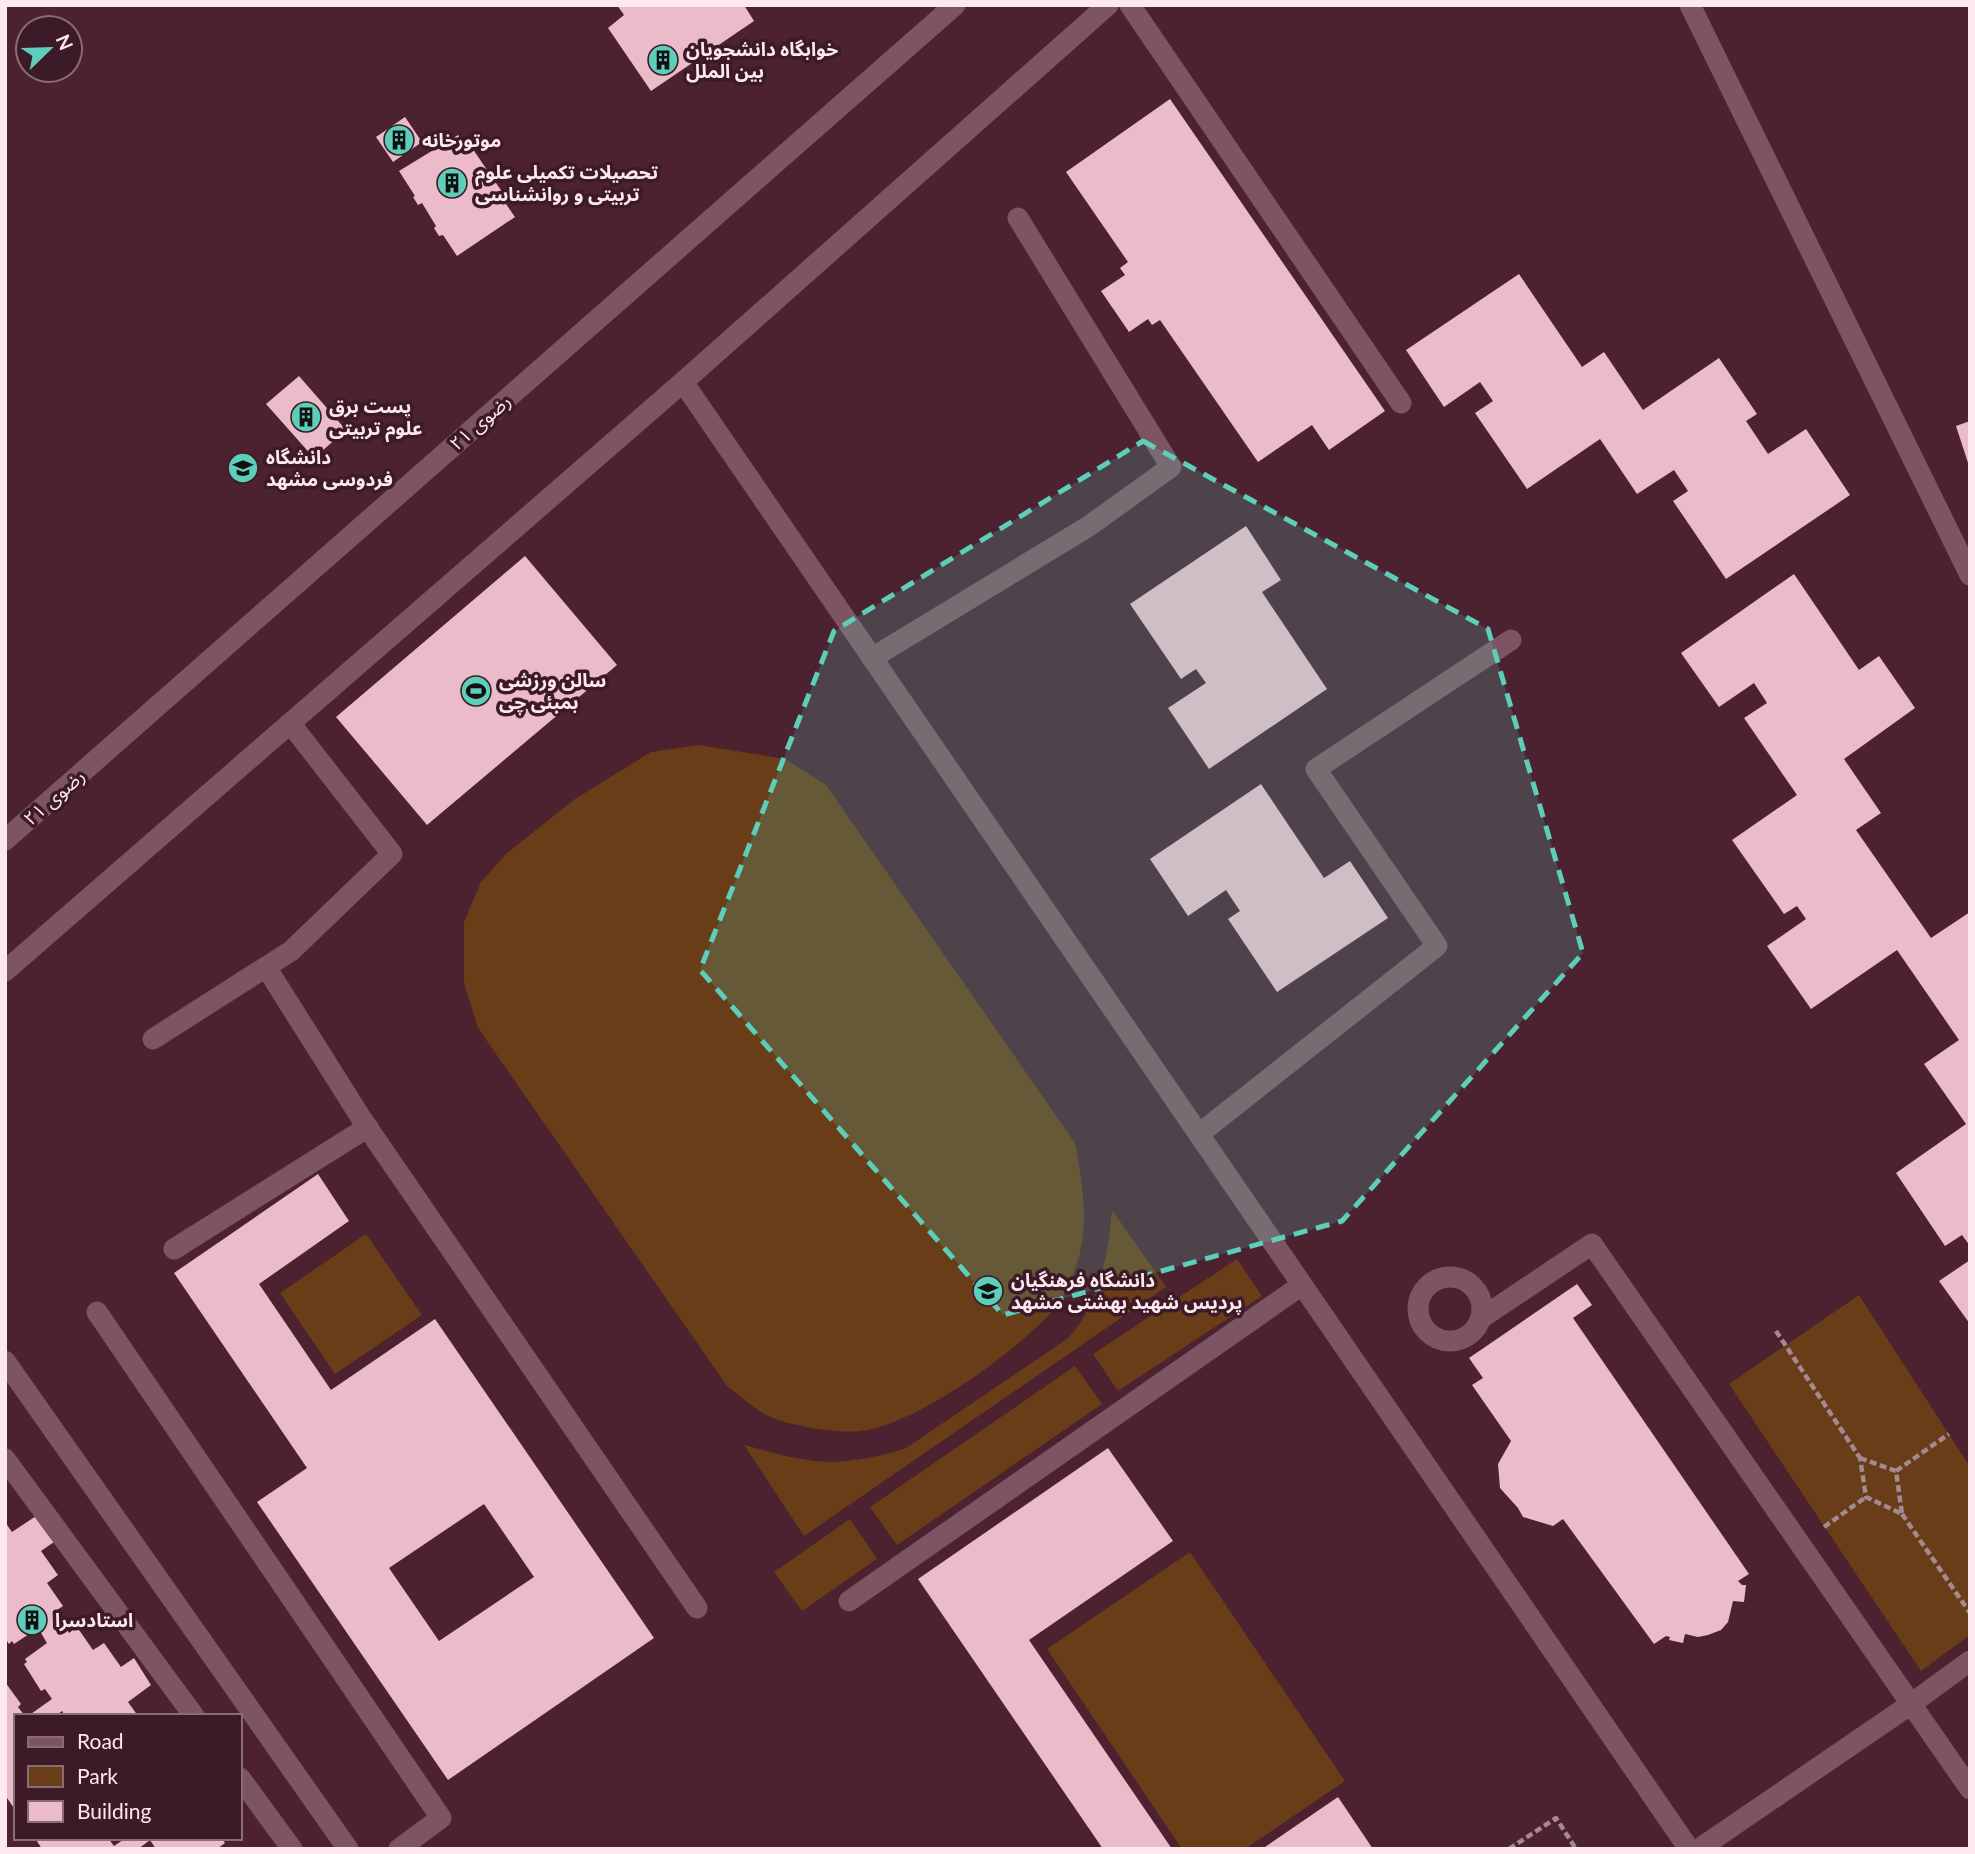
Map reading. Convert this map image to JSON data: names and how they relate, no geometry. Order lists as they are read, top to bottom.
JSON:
{
  "streets": {
    "street": ["رضوی ۲۱"]
  },
  "places": {
    "building": [
      "خوابگاه دانشجویان بین الملل",
      "موتورخانه",
      "تحصیلات تکمیلی علوم تربیتی و روانشناسی",
      "پست برق علوم تربیتی",
      "استادسرا"
    ],
    "school or university": ["دانشگاه فردوسی مشهد", "دانشگاه فرهنگیان پردیس شهید بهشتی مشهد"],
    "sports": ["سالن ورزشی بمبئی چی"]
  },
  "legend": ["Road", "Park", "Building"],
  "north": "top right"
}
